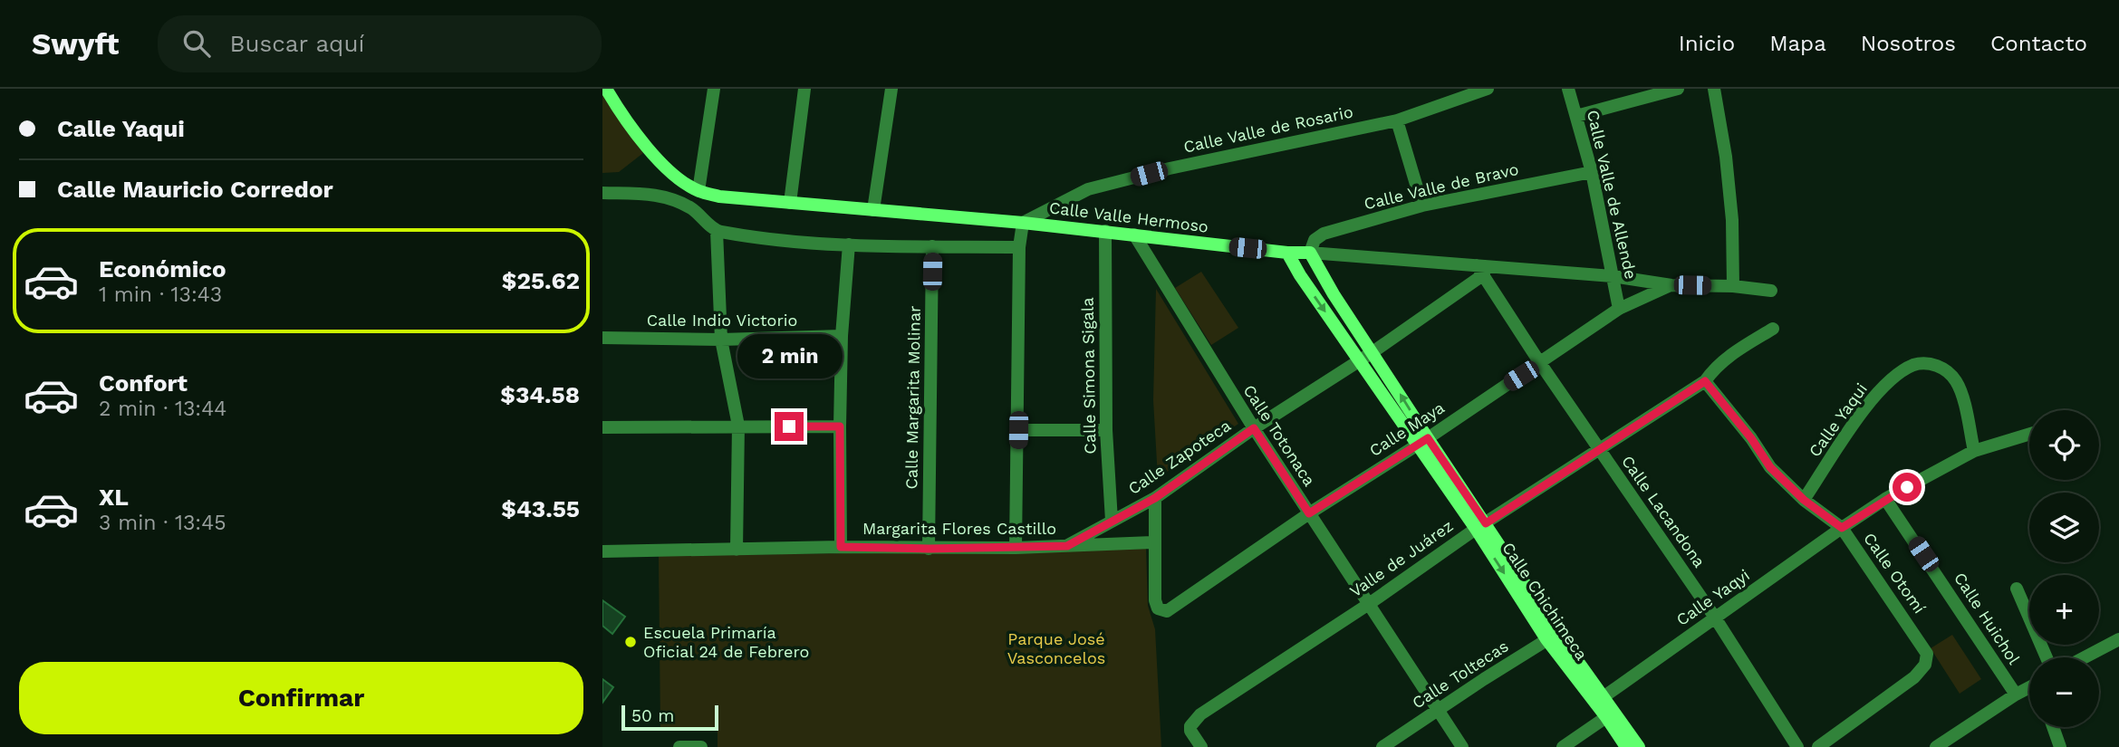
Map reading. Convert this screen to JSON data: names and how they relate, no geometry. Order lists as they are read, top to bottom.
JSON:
{
  "streets": {
    "main road": ["Calle Valle Hermoso", "Calle Chichimeca"],
    "street": [
      "Calle Valle de Rosario",
      "Calle Valle de Bravo",
      "Calle Valle de Allende",
      "Calle Indio Victorio",
      "Calle Simona Sigala",
      "Calle Margarita Molinar",
      "Calle Yaqui",
      "Calle Maya",
      "Calle Totonaca",
      "Calle Zapoteca",
      "Calle Lacandona",
      "Margarita Flores Castillo",
      "Valle de Juárez",
      "Calle Otomí",
      "Calle Yaqyi",
      "Calle Huichol",
      "Calle Toltecas"
    ]
  },
  "crossings": [
    ["Calle Valle de Rosario", "Calle Valle Hermoso"],
    ["Calle Valle de Bravo", "Calle Valle de Allende"],
    ["Calle Valle de Bravo", "Calle Valle Hermoso"],
    ["Calle Valle de Bravo", "Calle Chichimeca"],
    ["Calle Valle de Allende", "Calle Valle Hermoso"],
    ["Calle Valle de Allende", "Calle Maya"],
    ["Calle Valle Hermoso", "Calle Simona Sigala"],
    ["Calle Valle Hermoso", "Calle Maya"],
    ["Calle Valle Hermoso", "Calle Totonaca"],
    ["Calle Valle Hermoso", "Calle Zapoteca"],
    ["Calle Valle Hermoso", "Calle Lacandona"],
    ["Calle Valle Hermoso", "Calle Chichimeca"],
    ["Calle Simona Sigala", "Calle Zapoteca"],
    ["Calle Margarita Molinar", "Margarita Flores Castillo"],
    ["Calle Yaqui", "Calle Otomí"],
    ["Calle Maya", "Calle Totonaca"],
    ["Calle Maya", "Calle Lacandona"],
    ["Calle Maya", "Margarita Flores Castillo"],
    ["Calle Maya", "Calle Chichimeca"],
    ["Calle Totonaca", "Calle Zapoteca"],
    ["Calle Totonaca", "Valle de Juárez"],
    ["Calle Totonaca", "Calle Toltecas"],
    ["Calle Zapoteca", "Calle Lacandona"],
    ["Calle Zapoteca", "Margarita Flores Castillo"],
    ["Calle Zapoteca", "Calle Chichimeca"],
    ["Calle Lacandona", "Valle de Juárez"],
    ["Calle Lacandona", "Calle Yaqyi"],
    ["Valle de Juárez", "Calle Otomí"],
    ["Valle de Juárez", "Calle Chichimeca"],
    ["Calle Otomí", "Calle Yaqyi"],
    ["Calle Yaqyi", "Calle Chichimeca"],
    ["Calle Chichimeca", "Calle Toltecas"]
  ],
  "parks": ["Parque José Vasconcelos"],
  "places": ["Escuela Primaría Oficial 24 de Febrero"],
  "scale_bar": "50 m",
  "page": {
    "header": "Swyft",
    "search": "Buscar aquí",
    "nav": [
      "Inicio",
      "Mapa",
      "Nosotros",
      "Contacto"
    ],
    "banner": ["Calle Yaqui", "Calle Mauricio Corredor"],
    "list": [
      {
        "name": "Económico",
        "note": "1 min · 13:43",
        "value": "$25.62"
      },
      {
        "name": "Confort",
        "note": "2 min · 13:44",
        "value": "$34.58"
      },
      {
        "name": "XL",
        "note": "3 min · 13:45",
        "value": "$43.55"
      }
    ],
    "bubble": "2 min",
    "map_buttons": ["+", "−"],
    "buttons": "Confirmar",
    "scale": "50 m"
  }
}
